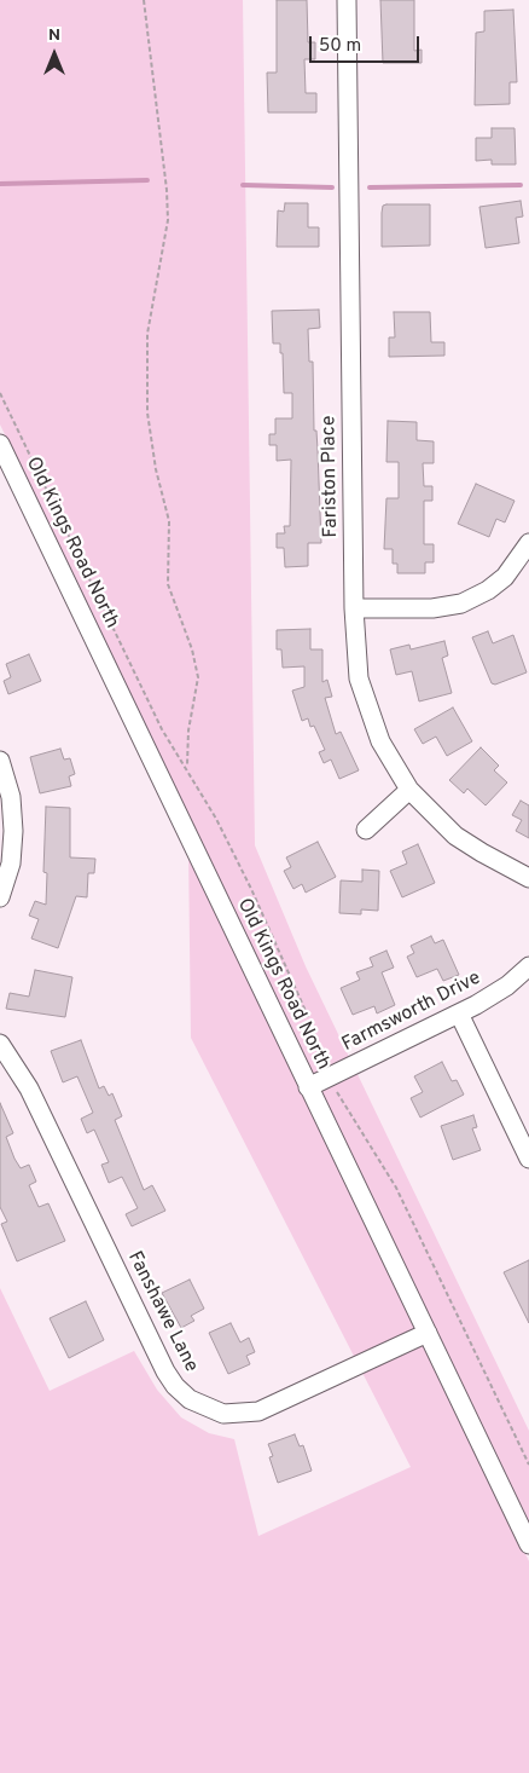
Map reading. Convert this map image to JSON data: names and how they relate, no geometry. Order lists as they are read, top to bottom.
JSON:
{
  "streets": {
    "street": [
      "Fariston Place",
      "Old Kings Road North",
      "Farmsworth Drive",
      "Fanshawe Lane"
    ]
  },
  "crossings": [
    ["Old Kings Road North", "Farmsworth Drive"],
    ["Old Kings Road North", "Fanshawe Lane"]
  ],
  "scale_bar": "50 m",
  "north": "top"
}
